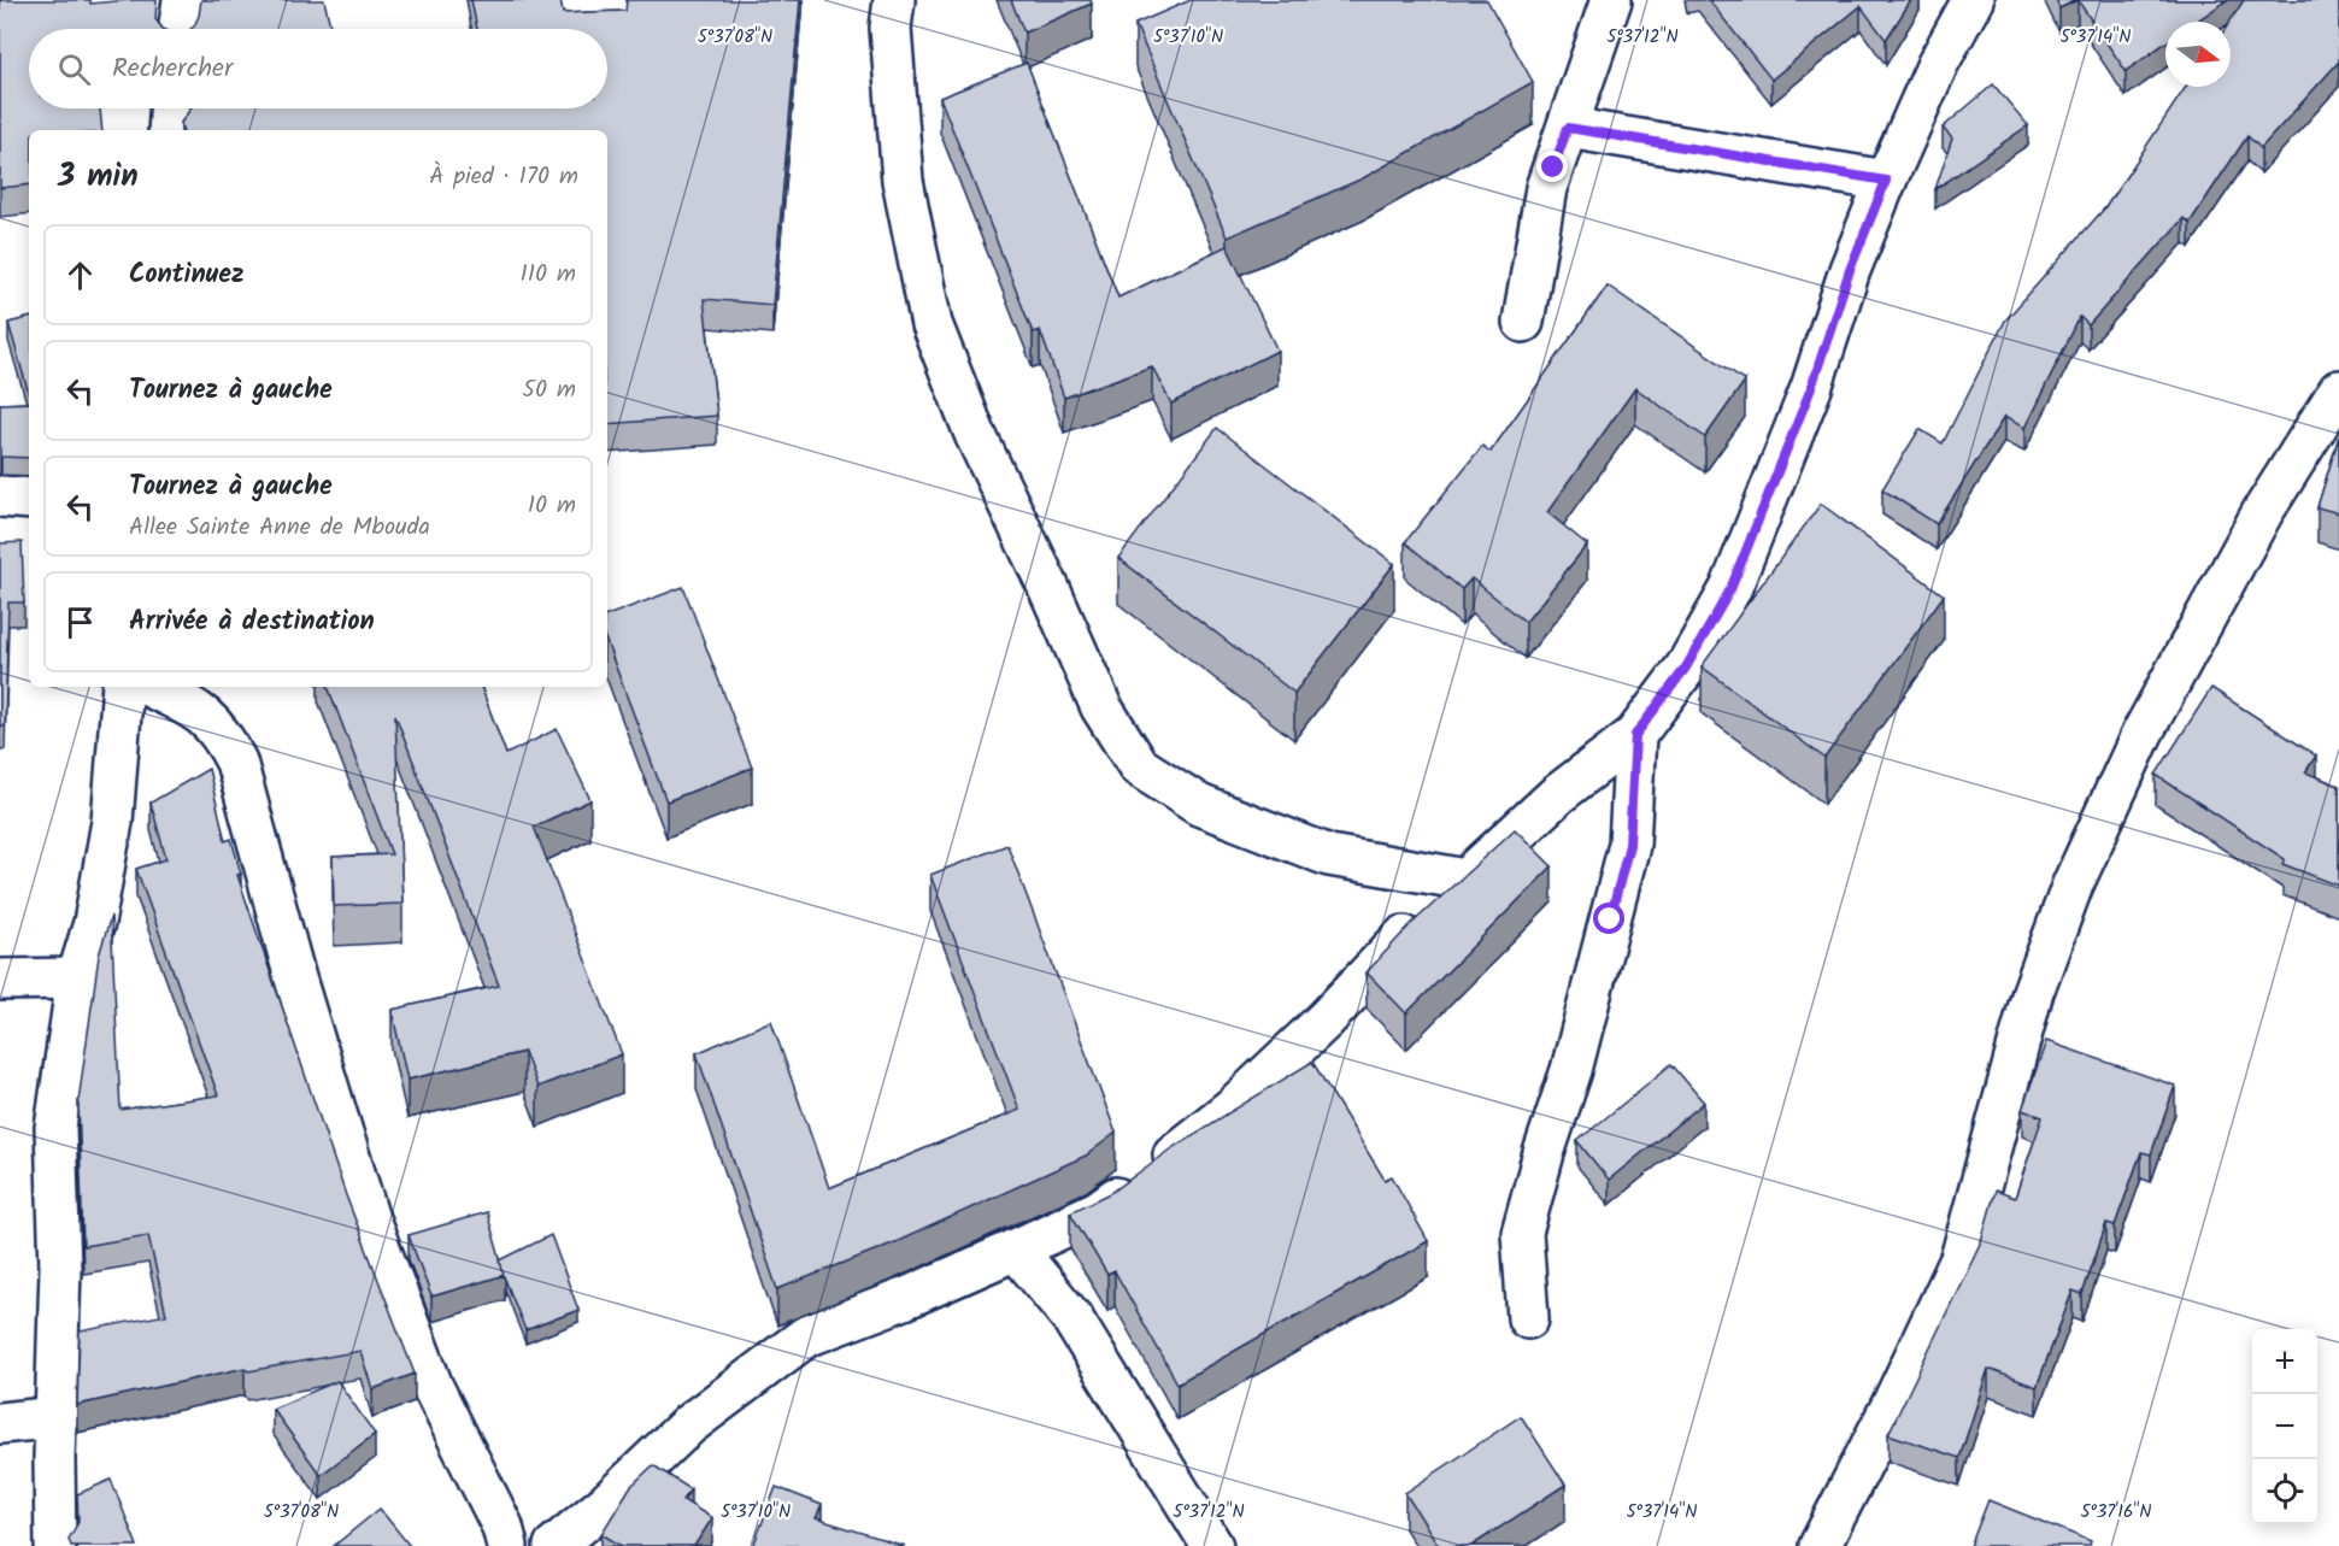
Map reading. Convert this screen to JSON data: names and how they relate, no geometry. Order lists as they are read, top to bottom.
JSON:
{
  "north": "right",
  "page": {
    "search": "Rechercher",
    "heading": ["3 min", "À pied · 170 m"],
    "list": [
      ["Continuez", "110 m"],
      ["Tournez à gauche", "50 m"],
      ["Tournez à gauche", "Allee Sainte Anne de Mbouda", "10 m"],
      "Arrivée à destination"
    ],
    "map_buttons": ["+", "−"]
  },
  "coordinates": [
    "5°37'08\"N",
    "5°37'10\"N",
    "5°37'12\"N",
    "5°37'14\"N",
    "5°37'16\"N"
  ]
}
